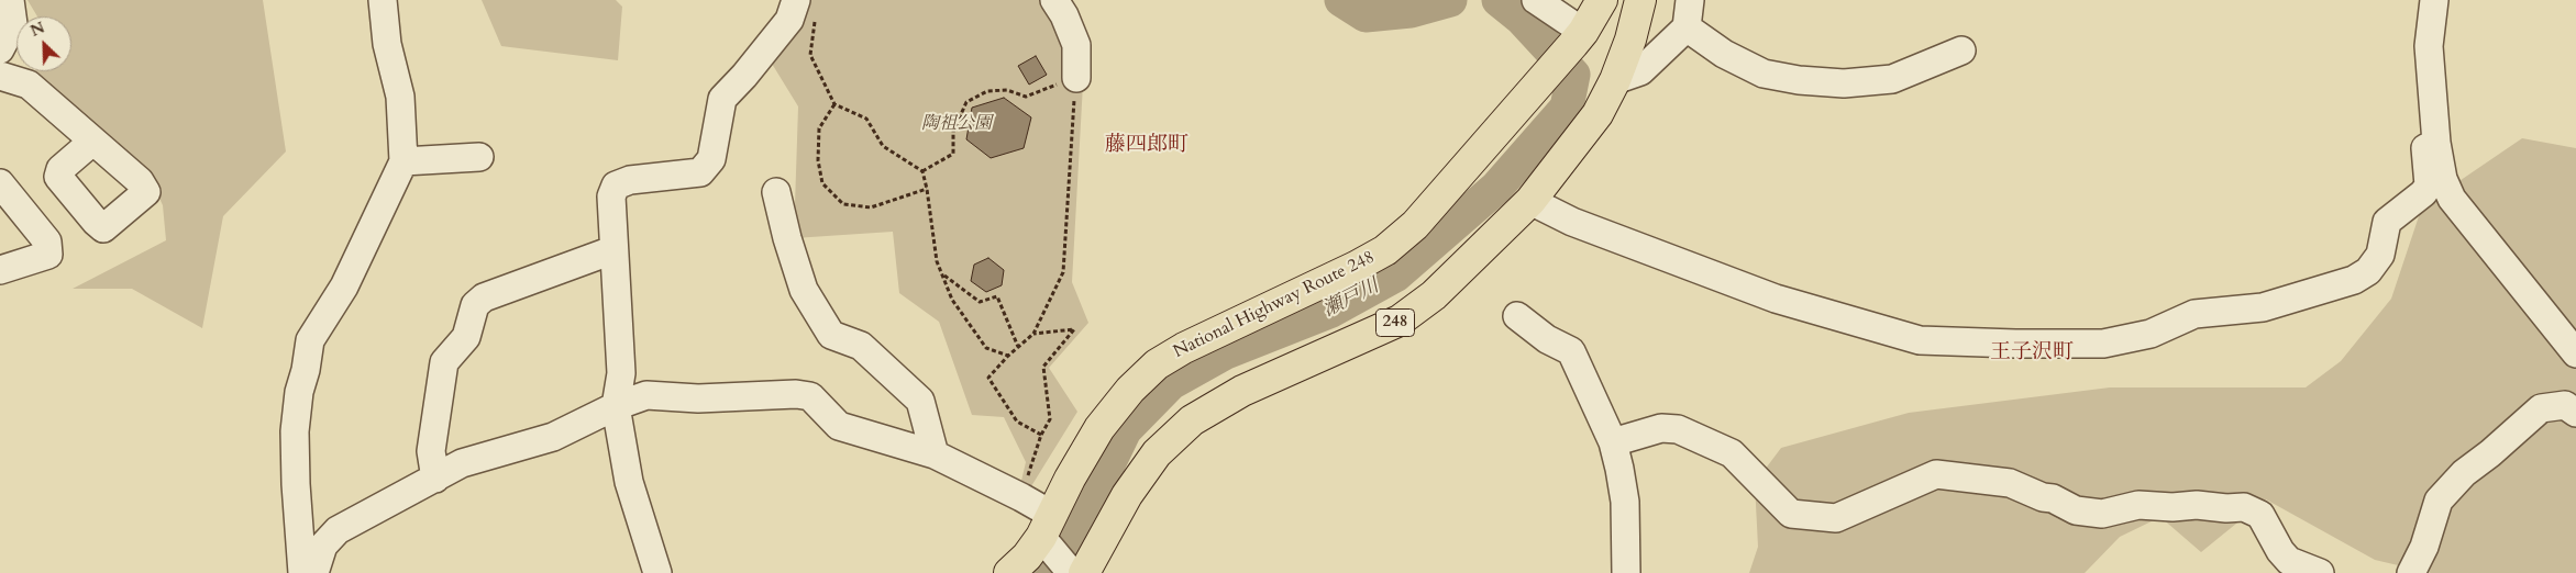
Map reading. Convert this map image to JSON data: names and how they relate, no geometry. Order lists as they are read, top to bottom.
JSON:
{
  "streets": {
    "highway": ["National Highway Route 248", "248"]
  },
  "districts": ["藤四郎町", "王子沢町"],
  "water": ["瀬戸川"],
  "parks": ["陶祖公園"],
  "north": "top left"
}
